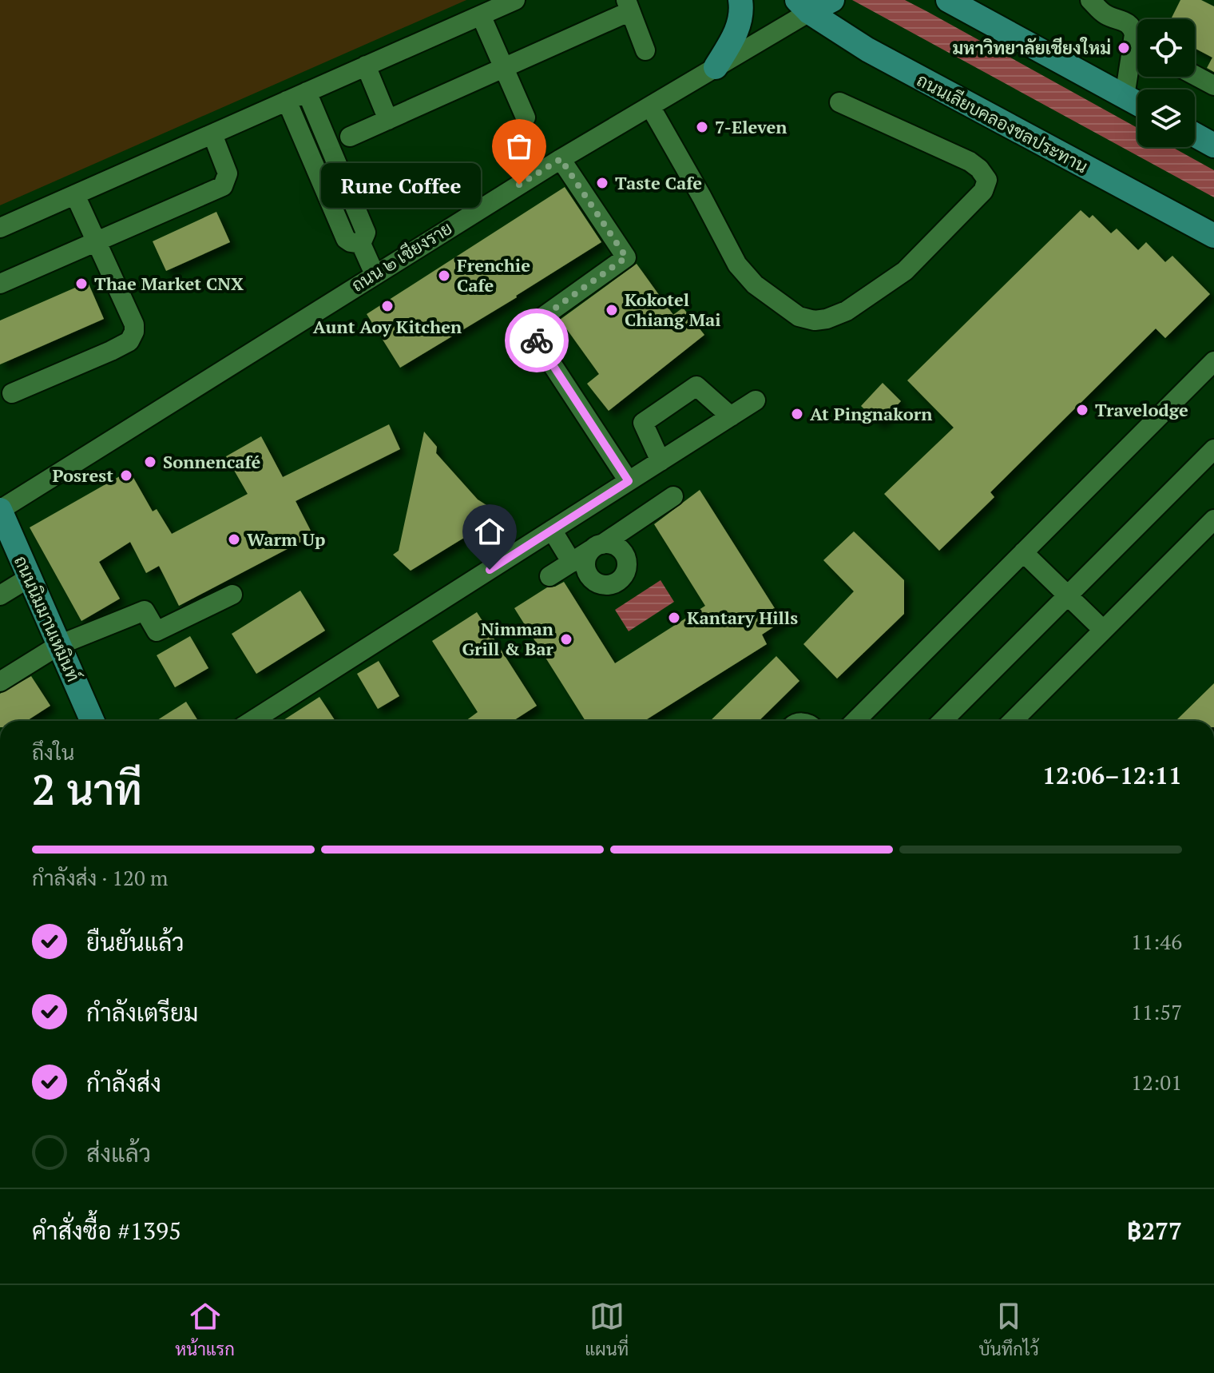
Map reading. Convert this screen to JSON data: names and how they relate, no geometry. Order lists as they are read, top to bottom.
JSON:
{
  "streets": {
    "main road": ["ถนนเลียบคลองชลประทาน", "ถนนนิมมานเหมินท์"],
    "street": ["ถนน ๒ เชียงราย"]
  },
  "crossings": [
    ["ถนนเลียบคลองชลประทาน", "ถนน ๒ เชียงราย"],
    ["ถนน ๒ เชียงราย", "ถนนนิมมานเหมินท์"]
  ],
  "places": [
    "มหาวิทยาลัยเชียงใหม่",
    "7-Eleven",
    "Taste Cafe",
    "Rune Coffee",
    "Frenchie Cafe",
    "Thae Market CNX",
    "Aunt Aoy Kitchen",
    "Kokotel Chiang Mai",
    "Travelodge",
    "At Pingnakorn",
    "Sonnencafé",
    "Posrest",
    "Warm Up",
    "Kantary Hills",
    "Nimman Grill & Bar"
  ],
  "page": {
    "bubble": "Rune Coffee",
    "heading": ["2 นาที", "ถึงใน", "12:06–12:11"],
    "panel": ["คำสั่งซื้อ #1395", "฿277"],
    "bar": "กำลังส่ง · 120 m",
    "list": [
      ["ยืนยันแล้ว", "11:46"],
      ["กำลังเตรียม", "11:57"],
      ["กำลังส่ง", "12:01"],
      "ส่งแล้ว"
    ],
    "tabs": ["หน้าแรก", "แผนที่", "บันทึกไว้"]
  }
}
